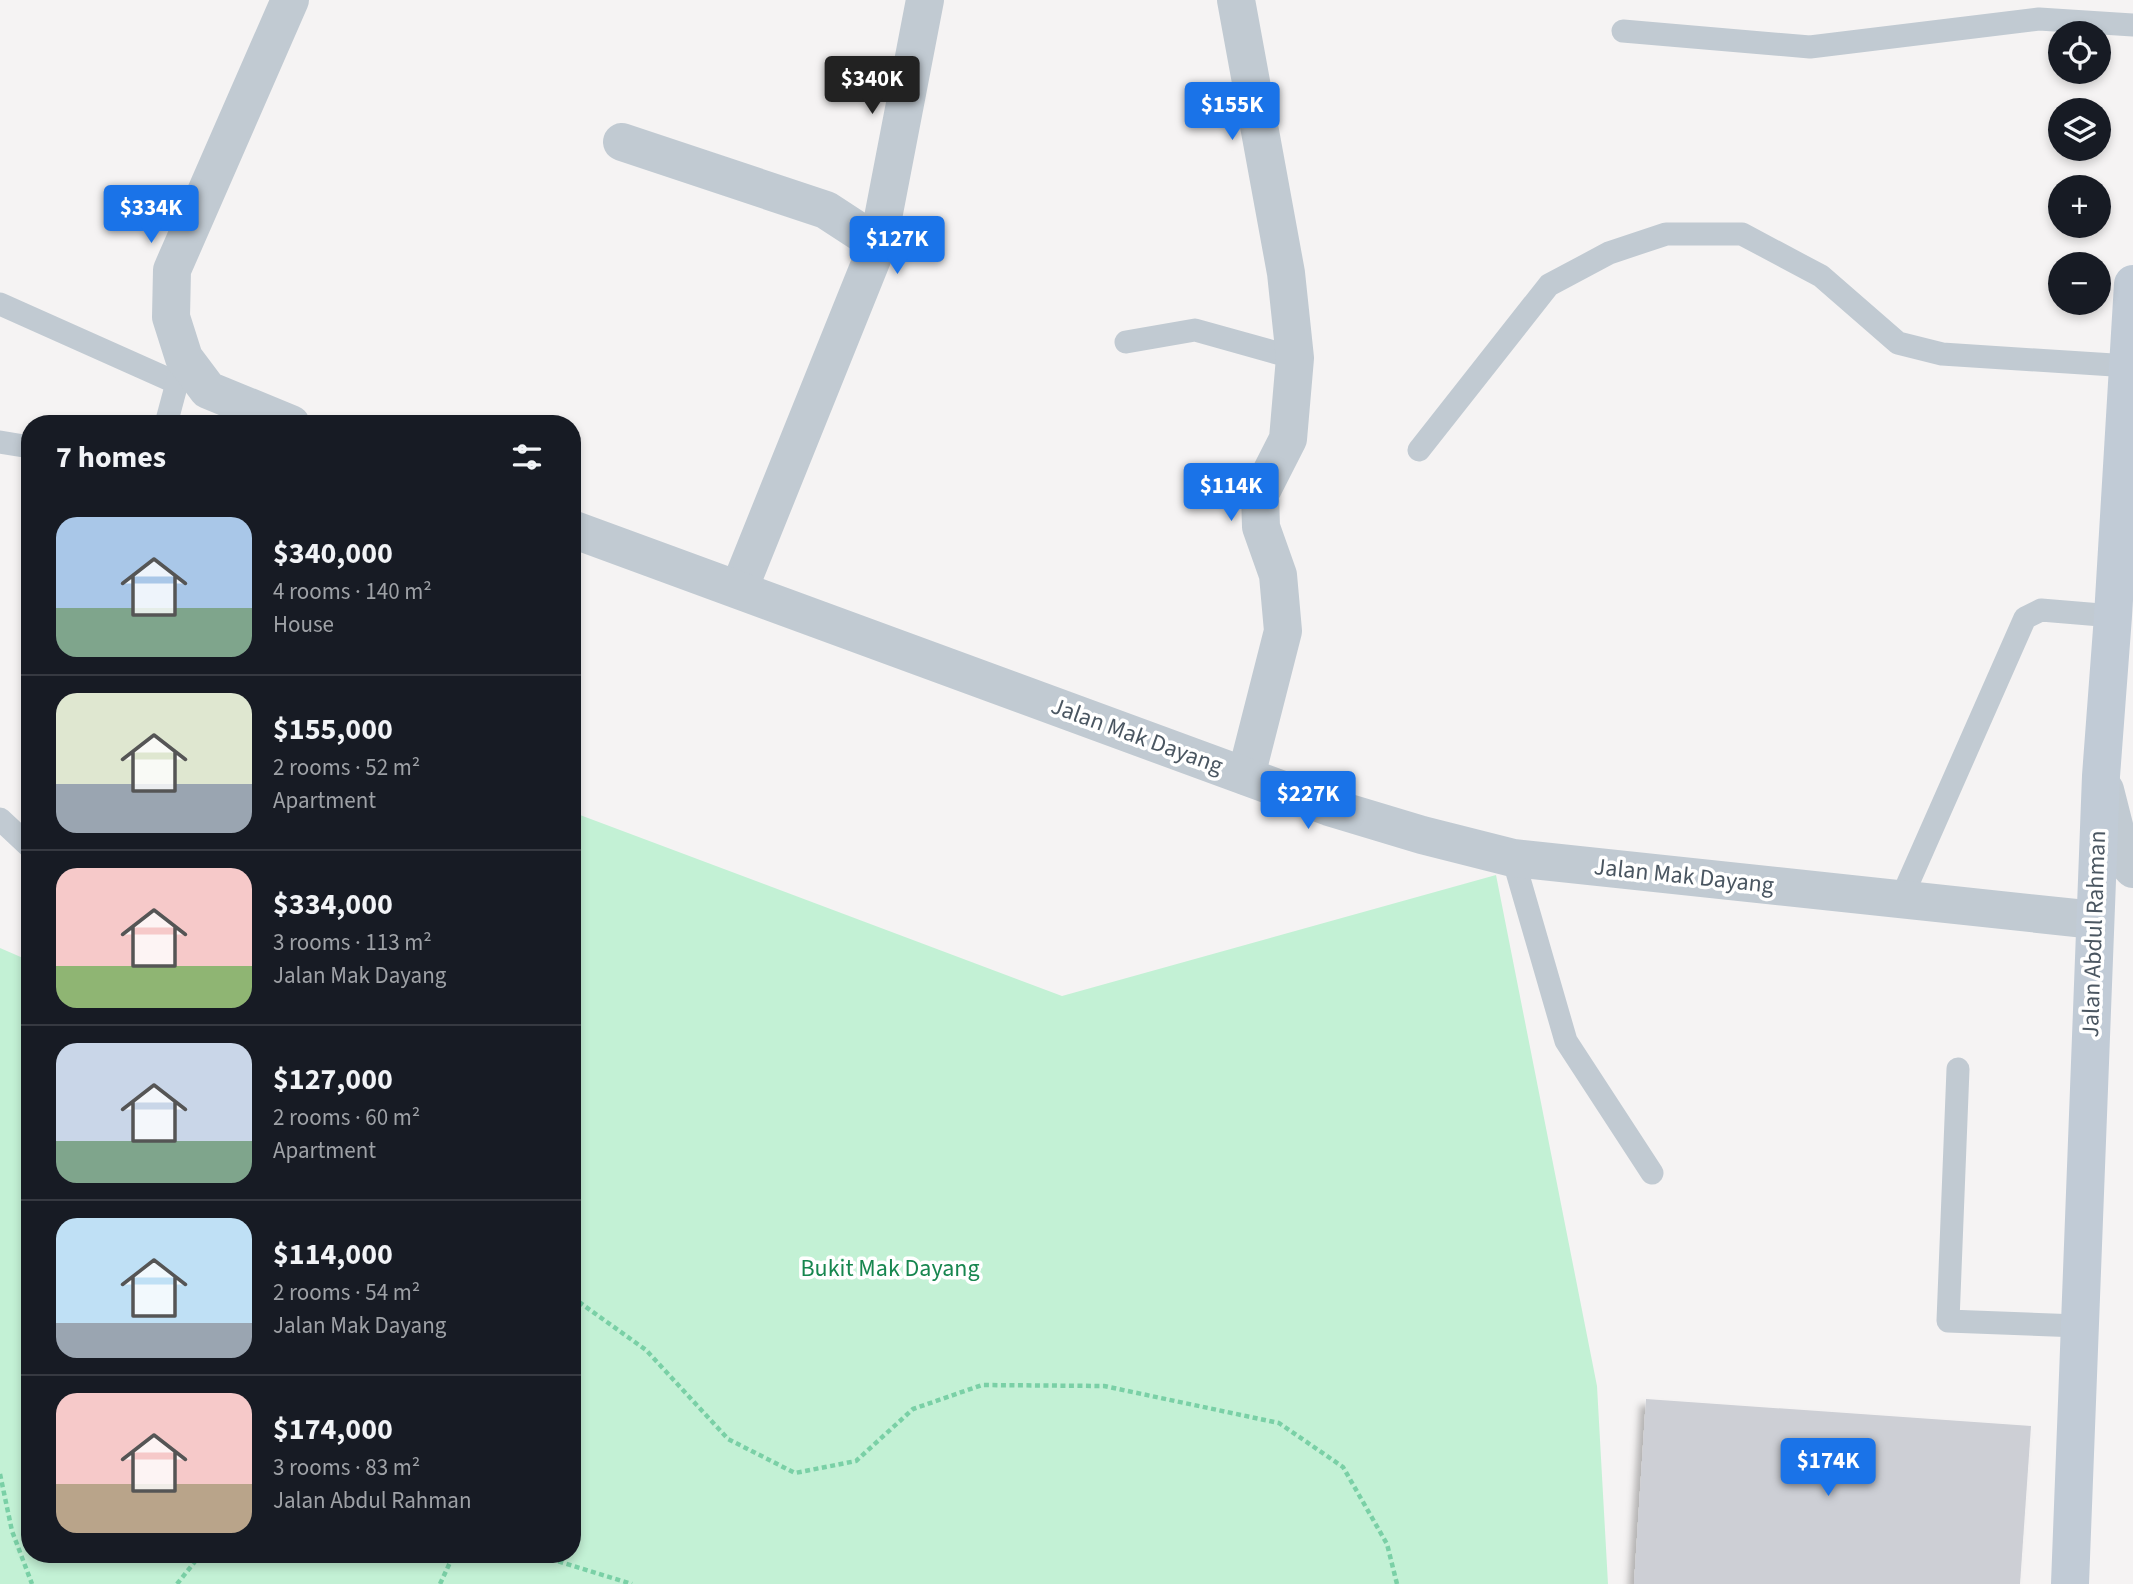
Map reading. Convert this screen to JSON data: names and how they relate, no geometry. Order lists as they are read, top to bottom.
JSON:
{
  "streets": {
    "street": ["Jalan Mak Dayang", "Jalan Abdul Rahman"]
  },
  "crossings": [
    ["Jalan Mak Dayang", "Jalan Abdul Rahman"]
  ],
  "parks": ["Bukit Mak Dayang"],
  "page": {
    "map_buttons": ["+", "−"],
    "price": [
      "$340K",
      "$155K",
      "$334K",
      "$127K",
      "$114K",
      "$227K",
      "$174K"
    ],
    "heading": "7 homes",
    "list": [
      {
        "name": "$340,000",
        "note": "4 rooms · 140 m² · House"
      },
      {
        "name": "$155,000",
        "note": "2 rooms · 52 m² · Apartment"
      },
      {
        "name": "$334,000",
        "note": "3 rooms · 113 m² · Jalan Mak Dayang"
      },
      {
        "name": "$127,000",
        "note": "2 rooms · 60 m² · Apartment"
      },
      {
        "name": "$114,000",
        "note": "2 rooms · 54 m² · Jalan Mak Dayang"
      },
      {
        "name": "$174,000",
        "note": "3 rooms · 83 m² · Jalan Abdul Rahman"
      }
    ]
  }
}
